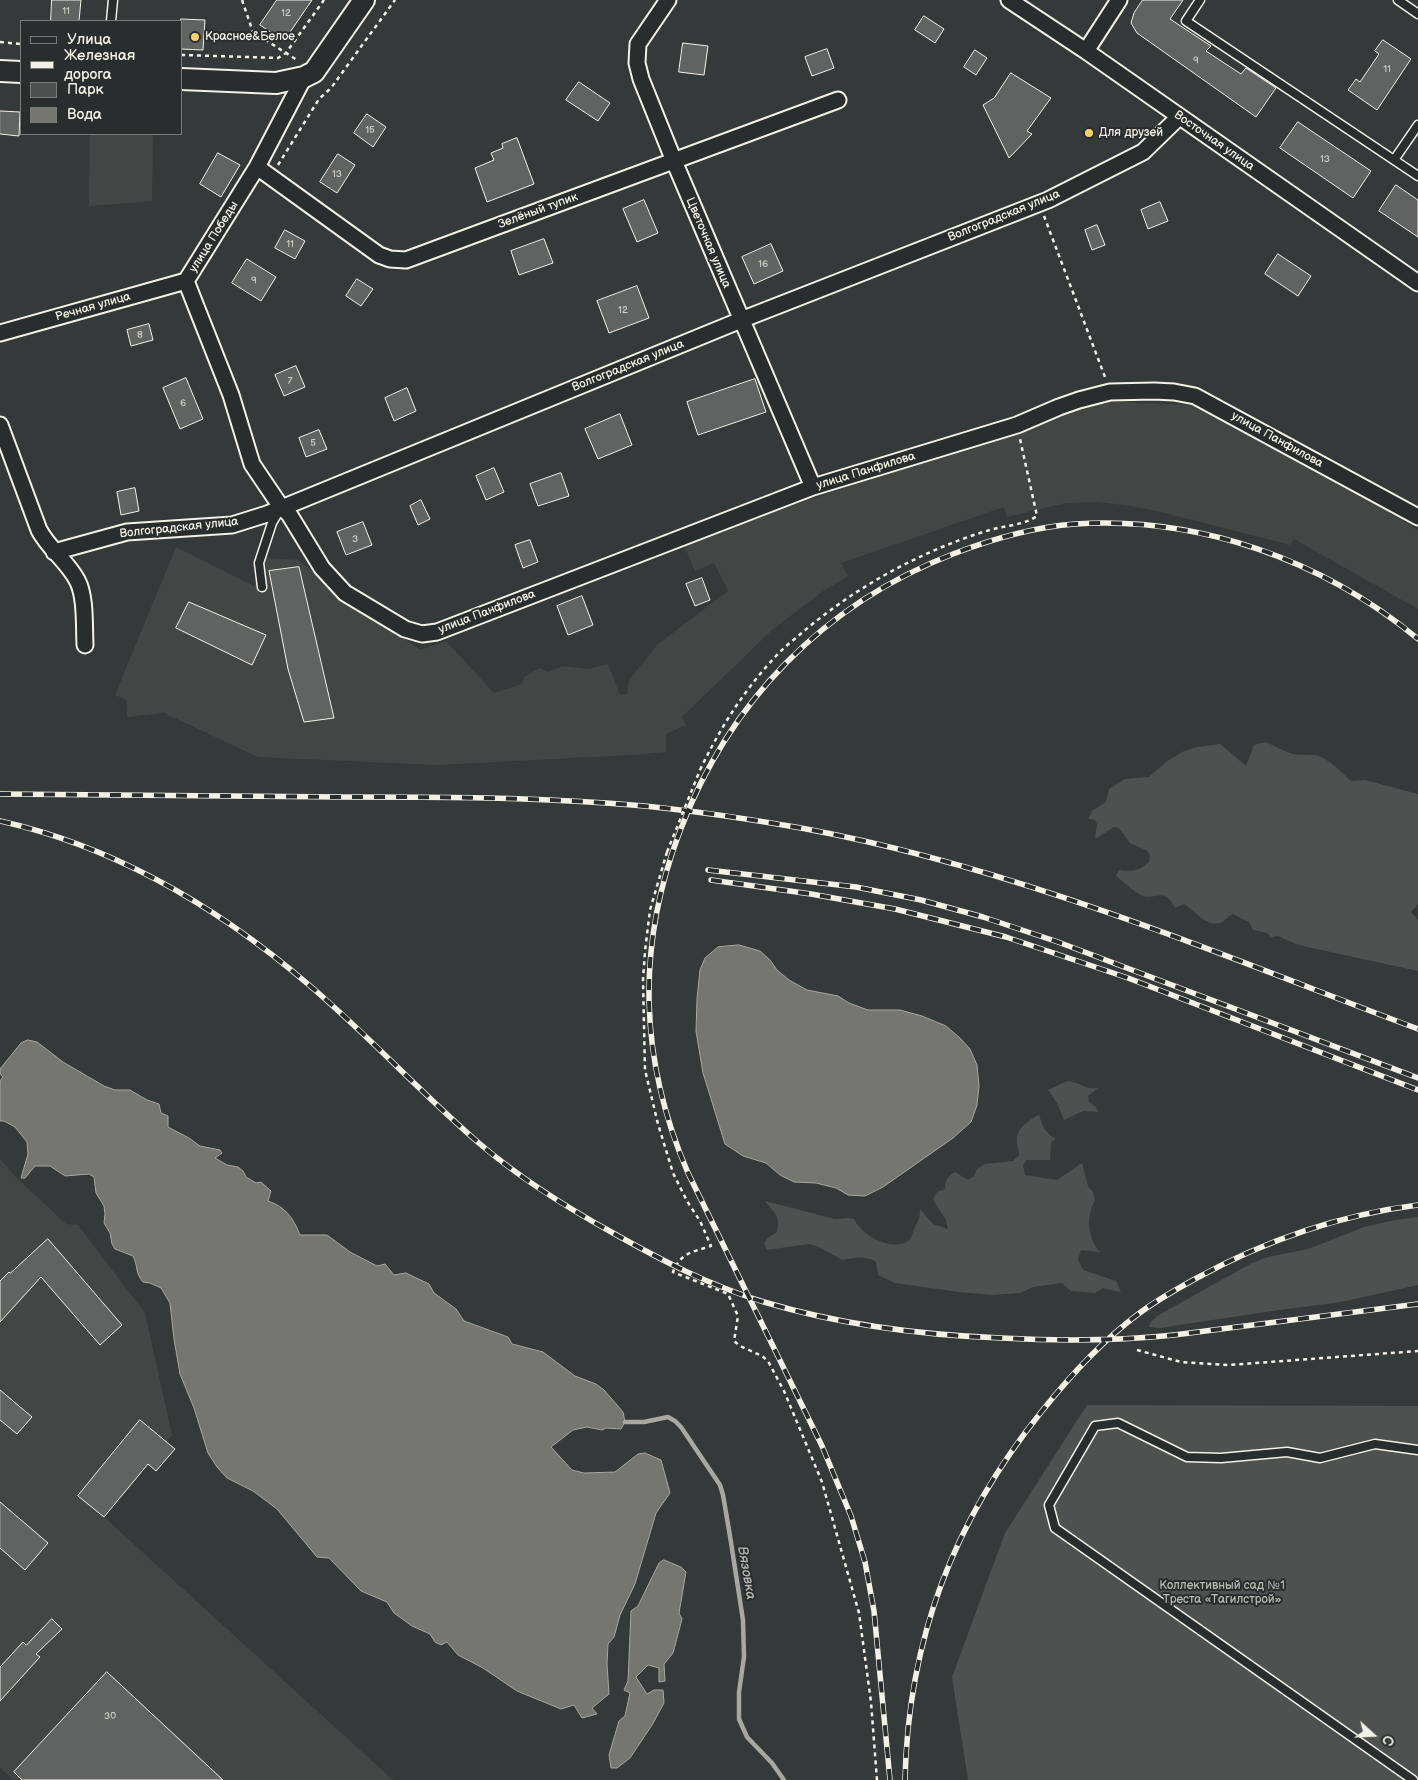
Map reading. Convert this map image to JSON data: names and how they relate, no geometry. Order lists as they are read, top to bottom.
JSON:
{
  "streets": {
    "street": [
      "Восточная улица",
      "Зелёный тупик",
      "Волгоградская улица",
      "улица Победы",
      "Цветочная улица",
      "Речная улица",
      "улица Панфилова"
    ]
  },
  "crossings": [
    ["Восточная улица", "Волгоградская улица"],
    ["Зелёный тупик", "улица Победы"],
    ["Зелёный тупик", "Цветочная улица"],
    ["Волгоградская улица", "улица Победы"],
    ["Волгоградская улица", "Цветочная улица"],
    ["улица Победы", "Речная улица"],
    ["улица Победы", "улица Панфилова"],
    ["Цветочная улица", "улица Панфилова"]
  ],
  "water": ["Вязовка"],
  "parks": ["Коллективный сад №1 Треста «Тагилстрой»"],
  "places": ["Красное&Белое", "Для друзей"],
  "house_numbers": [
    "11",
    "12",
    "9",
    "11",
    "15",
    "13",
    "13",
    "11",
    "16",
    "9",
    "12",
    "8",
    "7",
    "6",
    "5",
    "3",
    "30"
  ],
  "legend": [
    "Улица",
    "Железная дорога",
    "Парк",
    "Вода"
  ],
  "north": "right"
}
